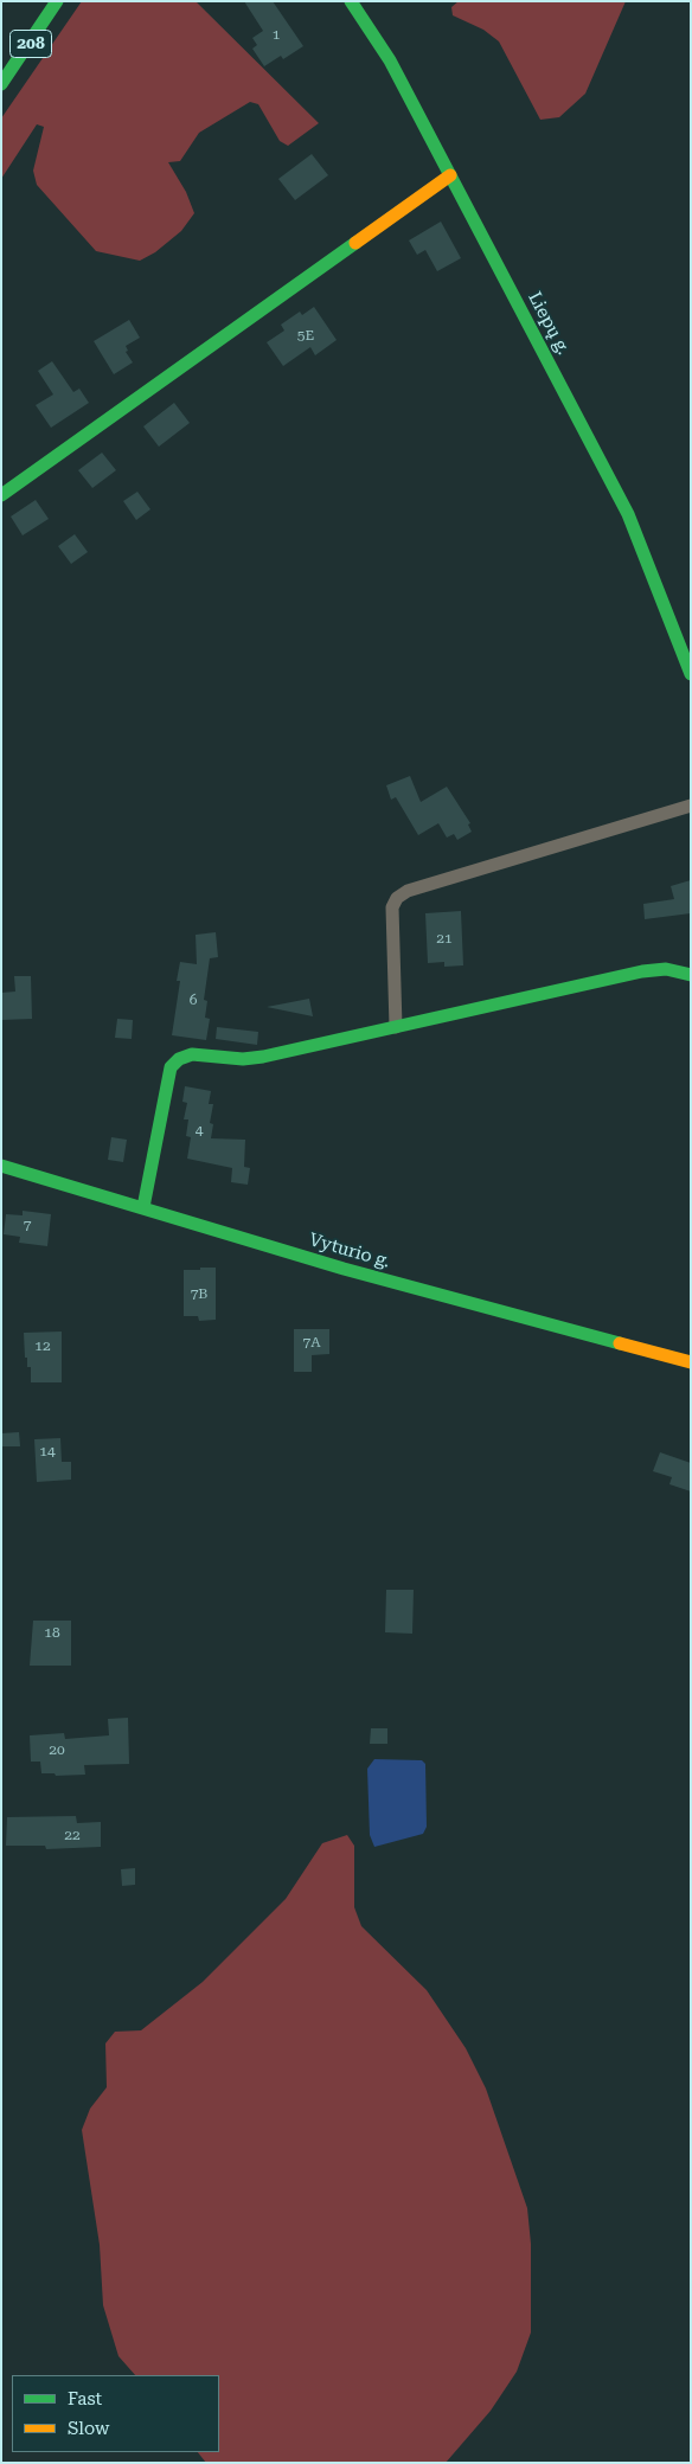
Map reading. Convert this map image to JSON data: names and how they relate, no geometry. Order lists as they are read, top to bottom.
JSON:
{
  "streets": {
    "main road": ["208", "Liepų g.", "Vyturio g."]
  },
  "house_numbers": [
    "1",
    "5E",
    "21",
    "6",
    "4",
    "7",
    "7B",
    "7A",
    "12",
    "14",
    "18",
    "20",
    "22"
  ],
  "legend": ["Fast", "Slow"]
}
